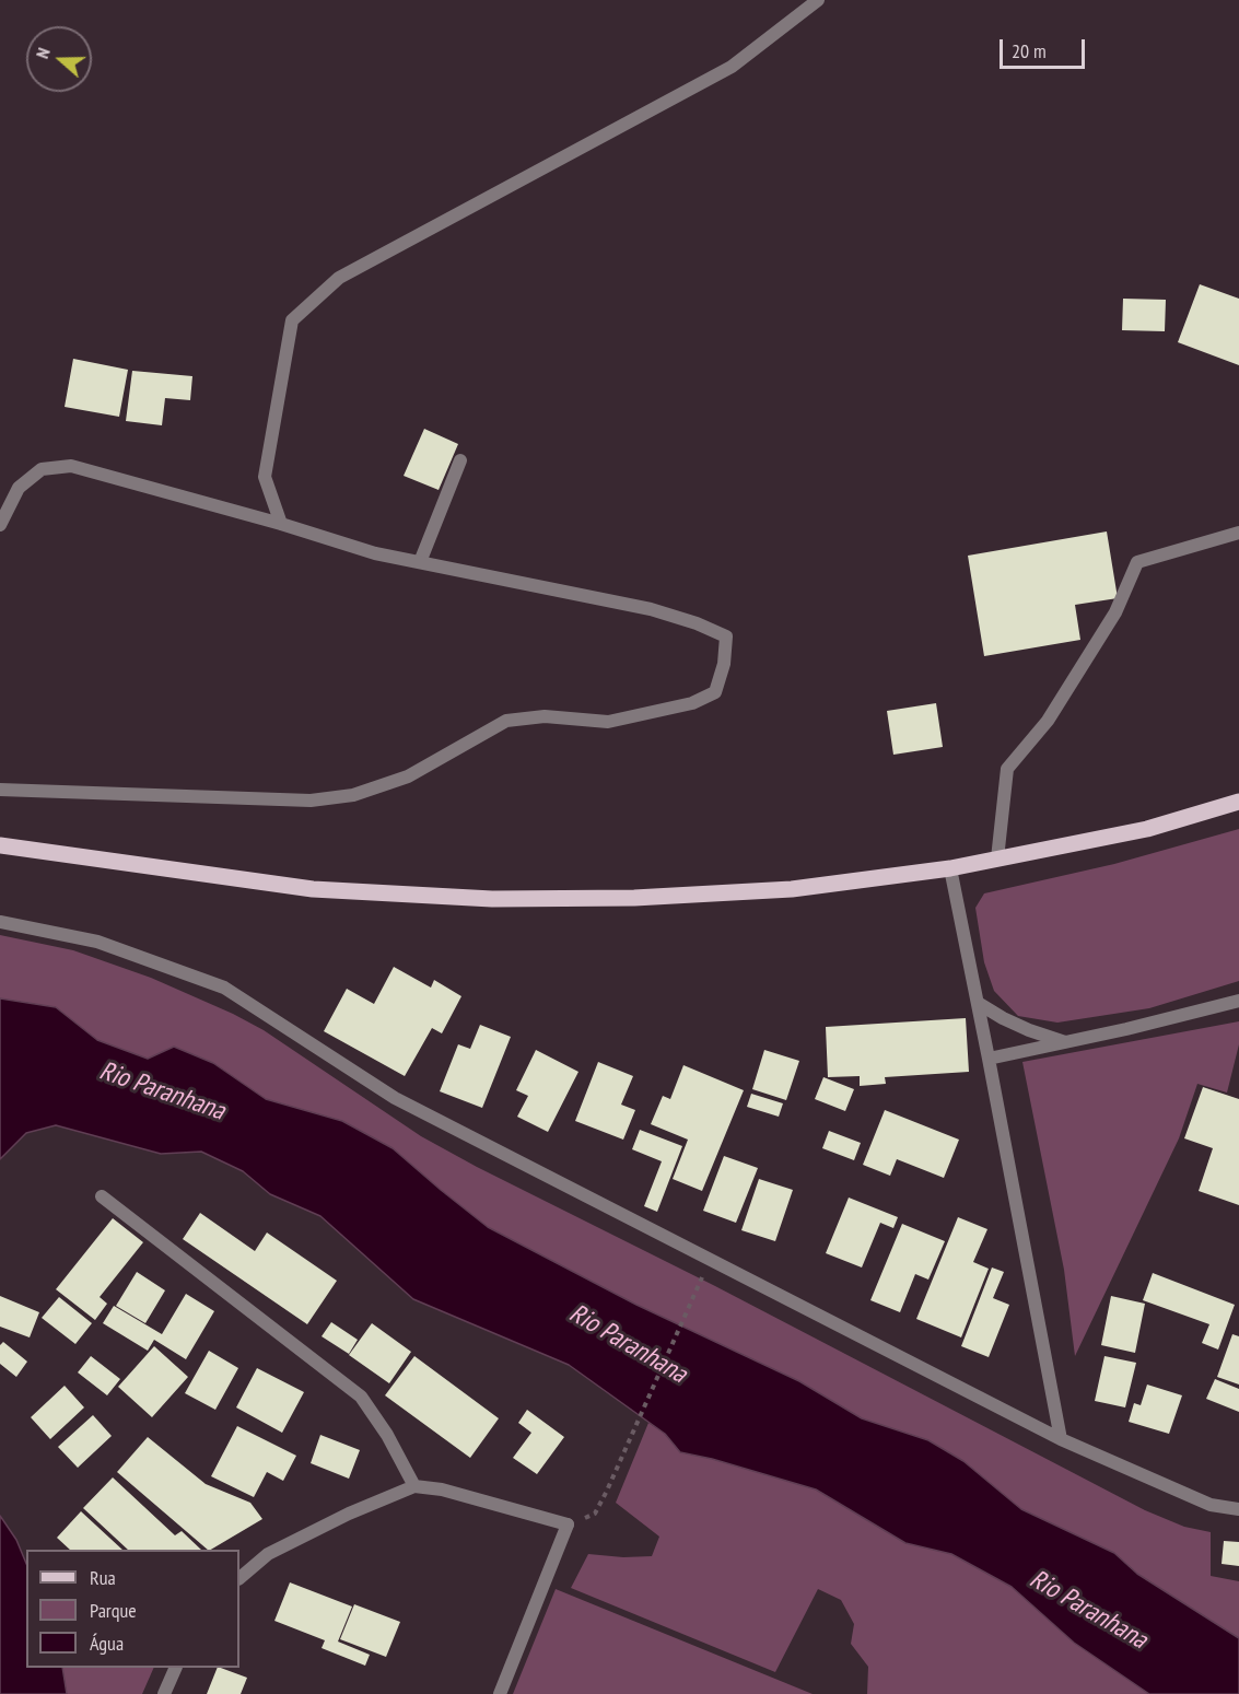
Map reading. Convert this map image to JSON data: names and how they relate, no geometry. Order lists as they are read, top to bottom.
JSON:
{
  "water": ["Rio Paranhana"],
  "legend": ["Rua", "Parque", "Água"],
  "scale_bar": "20 m",
  "north": "left"
}
